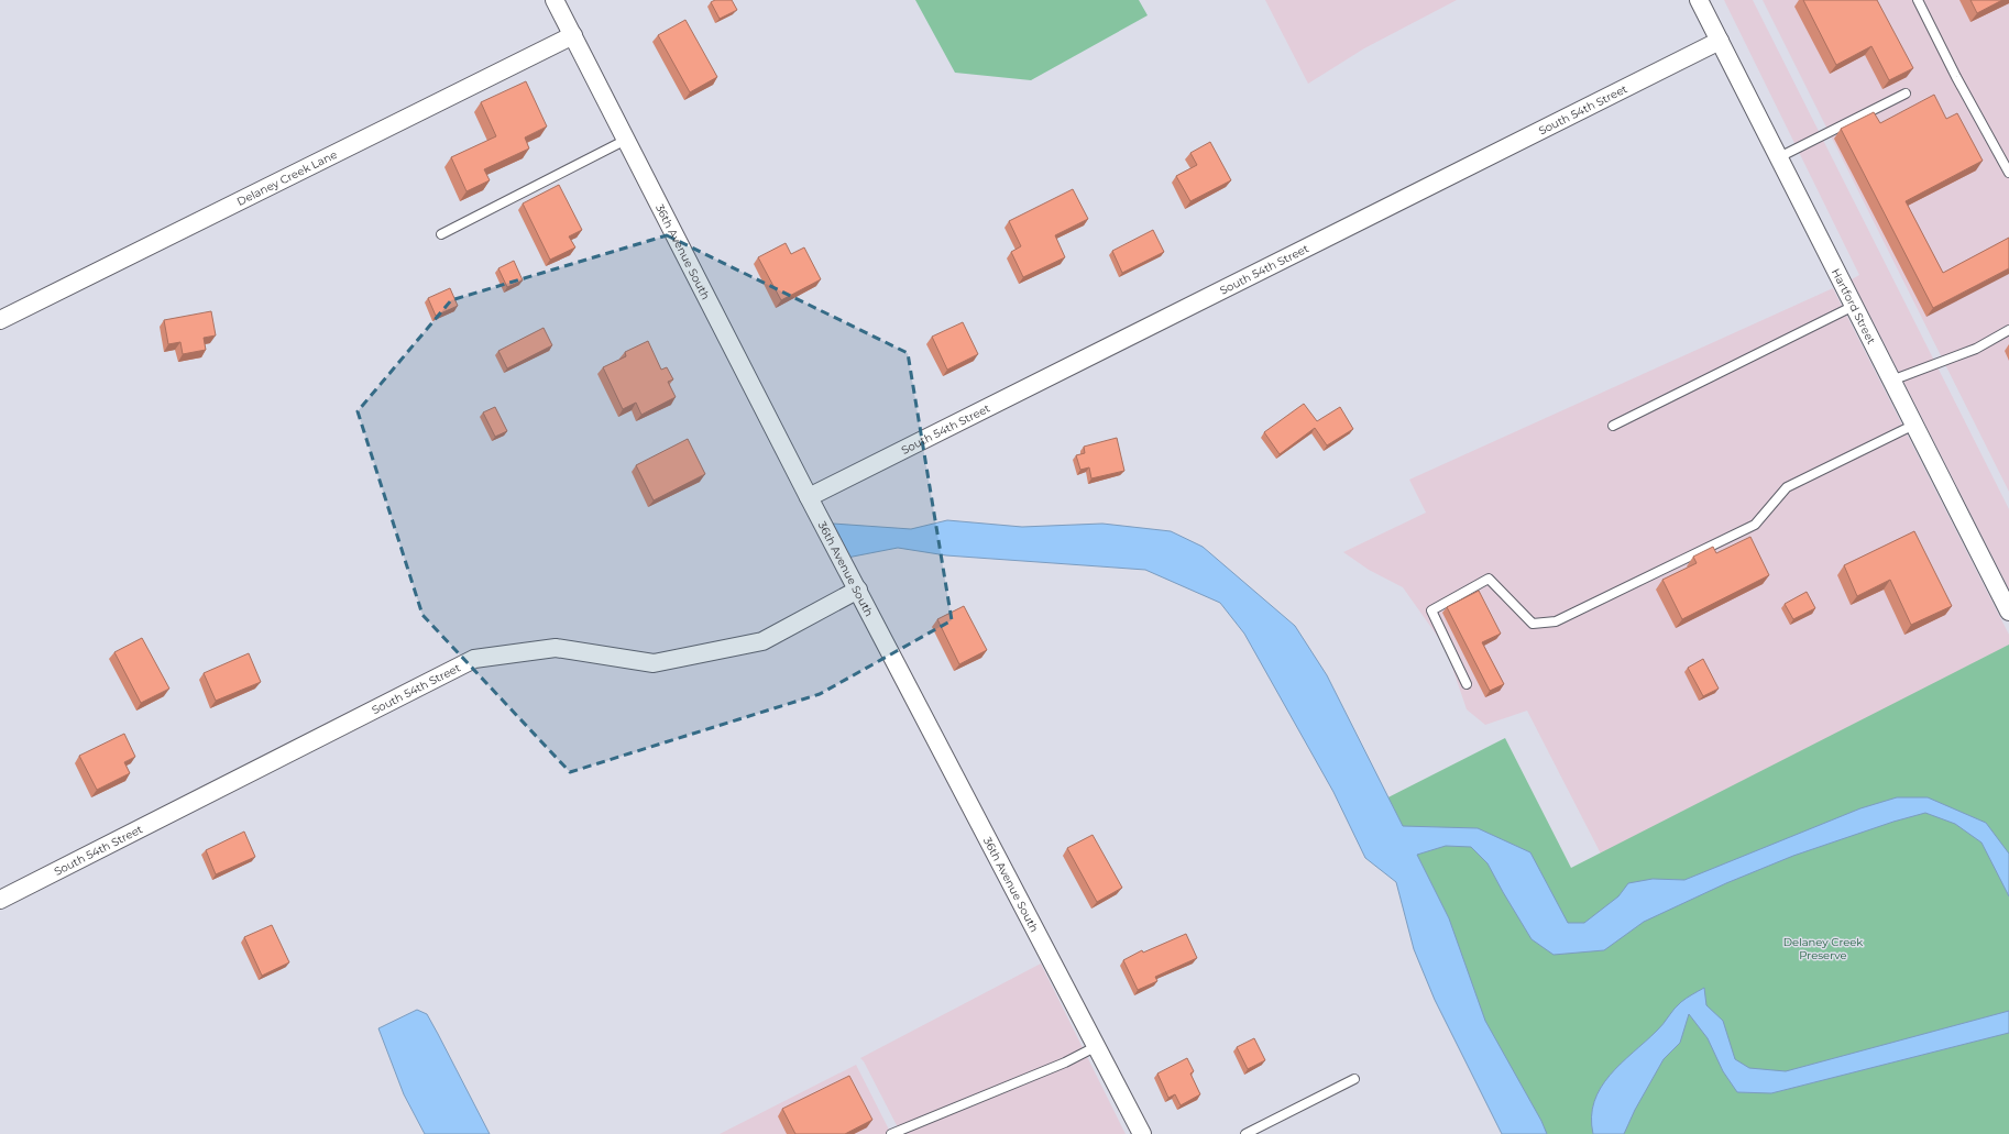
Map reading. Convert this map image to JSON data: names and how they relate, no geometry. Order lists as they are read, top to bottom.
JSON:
{
  "streets": {
    "street": [
      "South 54th Street",
      "Delaney Creek Lane",
      "36th Avenue South",
      "Hartford Street"
    ]
  },
  "crossings": [
    ["South 54th Street", "36th Avenue South"],
    ["South 54th Street", "Hartford Street"],
    ["Delaney Creek Lane", "36th Avenue South"]
  ],
  "parks": ["Delaney Creek Preserve"]
}
